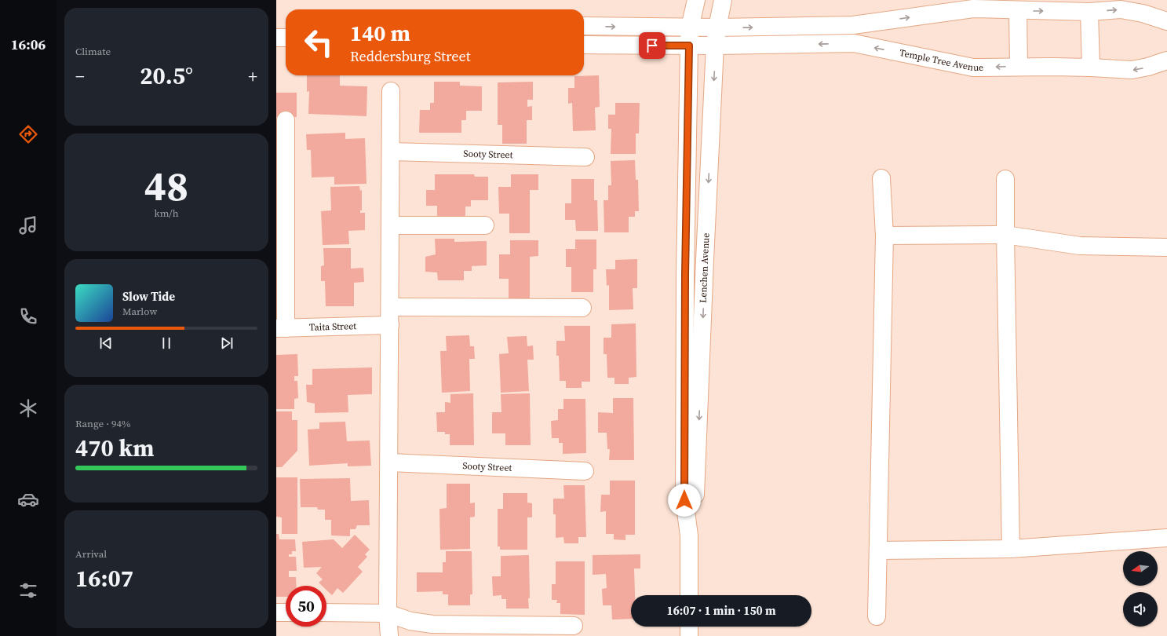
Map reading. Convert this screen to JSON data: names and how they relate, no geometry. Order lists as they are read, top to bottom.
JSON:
{
  "streets": {
    "street": [
      "Temple Tree Avenue",
      "Sooty Street",
      "Lenchen Avenue",
      "Taita Street"
    ]
  },
  "crossings": [
    ["Temple Tree Avenue", "Lenchen Avenue"]
  ],
  "north": "left",
  "page": {
    "tabs": "16:06",
    "tile": [
      "Climate",
      ["48", "km/h"],
      ["Range · 94%", "470 km"],
      ["Arrival", "16:07"]
    ],
    "turn": ["140 m", "Reddersburg Street"],
    "heat": ["−", "20.5°", "+"],
    "song": ["Slow Tide", "Marlow"],
    "limit": "50",
    "trip": "16:07 · 1 min · 150 m"
  }
}
